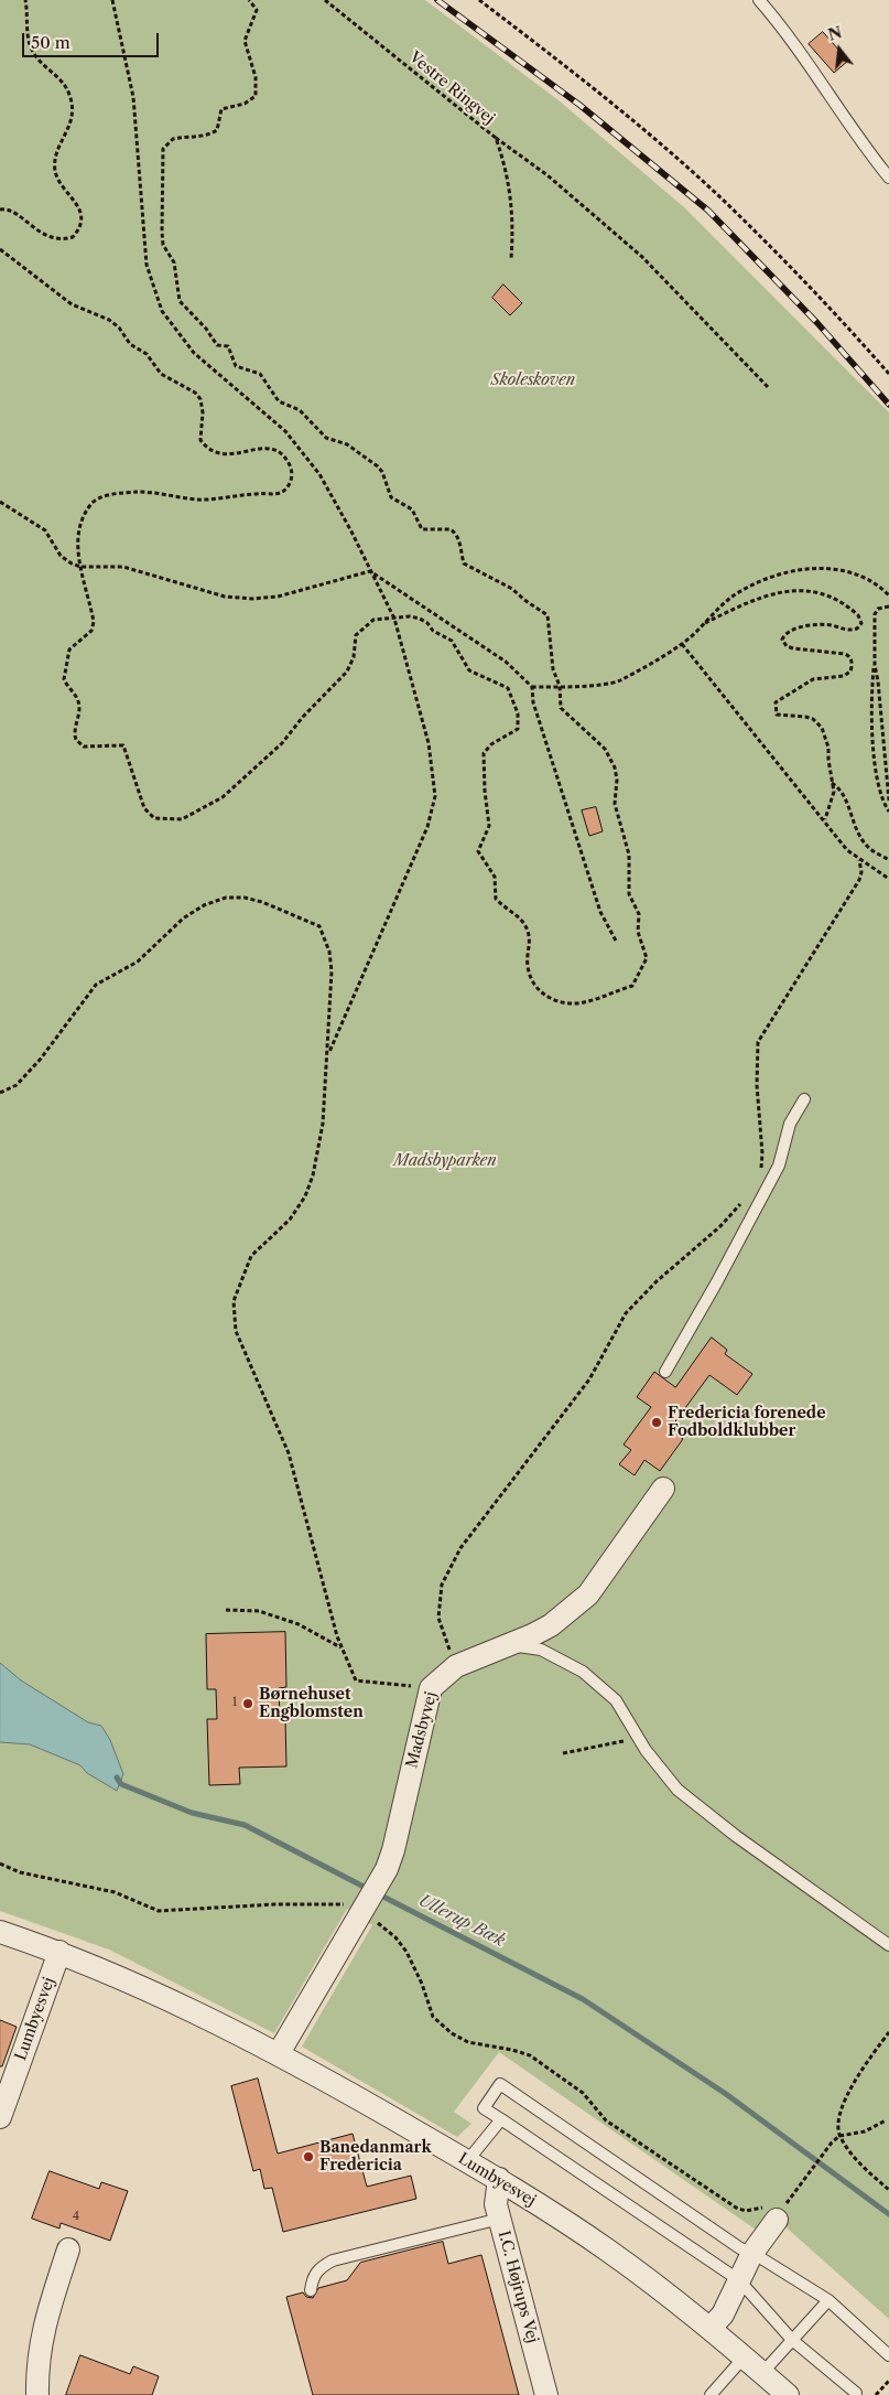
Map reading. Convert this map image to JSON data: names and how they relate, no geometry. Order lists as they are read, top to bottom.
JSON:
{
  "streets": {
    "street": ["Madsbyvej", "Lumbyesvej", "I.C. Højrups Vej"],
    "path": ["Vestre Ringvej"]
  },
  "crossings": [
    ["Madsbyvej", "Lumbyesvej"],
    ["Lumbyesvej", "I.C. Højrups Vej"]
  ],
  "water": ["Ullerup Bæk"],
  "parks": ["Skoleskoven", "Madsbyparken"],
  "places": ["Fredericia forenede Fodboldklubber", "Børnehuset Engblomsten", "Banedanmark Fredericia"],
  "house_numbers": ["1", "4"],
  "scale_bar": "50 m",
  "north": "top"
}
